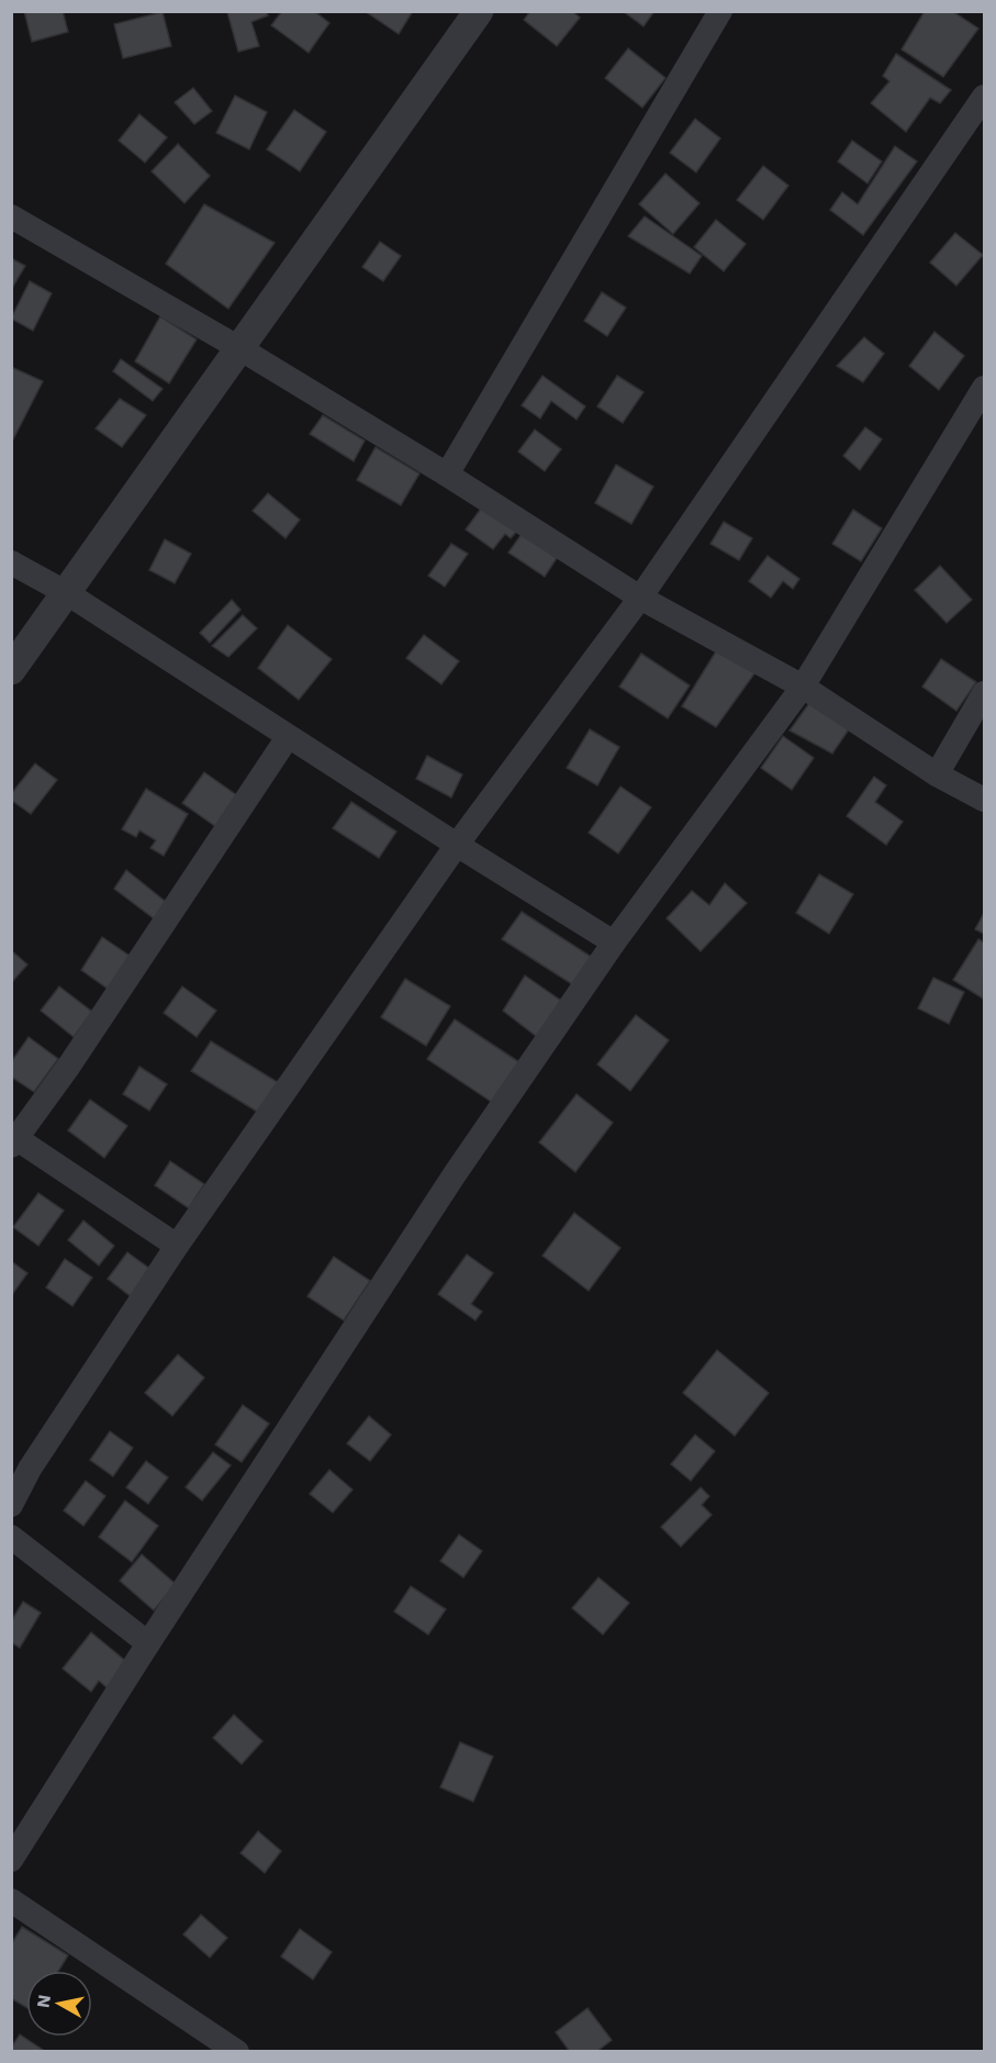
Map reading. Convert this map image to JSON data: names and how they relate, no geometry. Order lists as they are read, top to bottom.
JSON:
{
  "north": "left"
}
